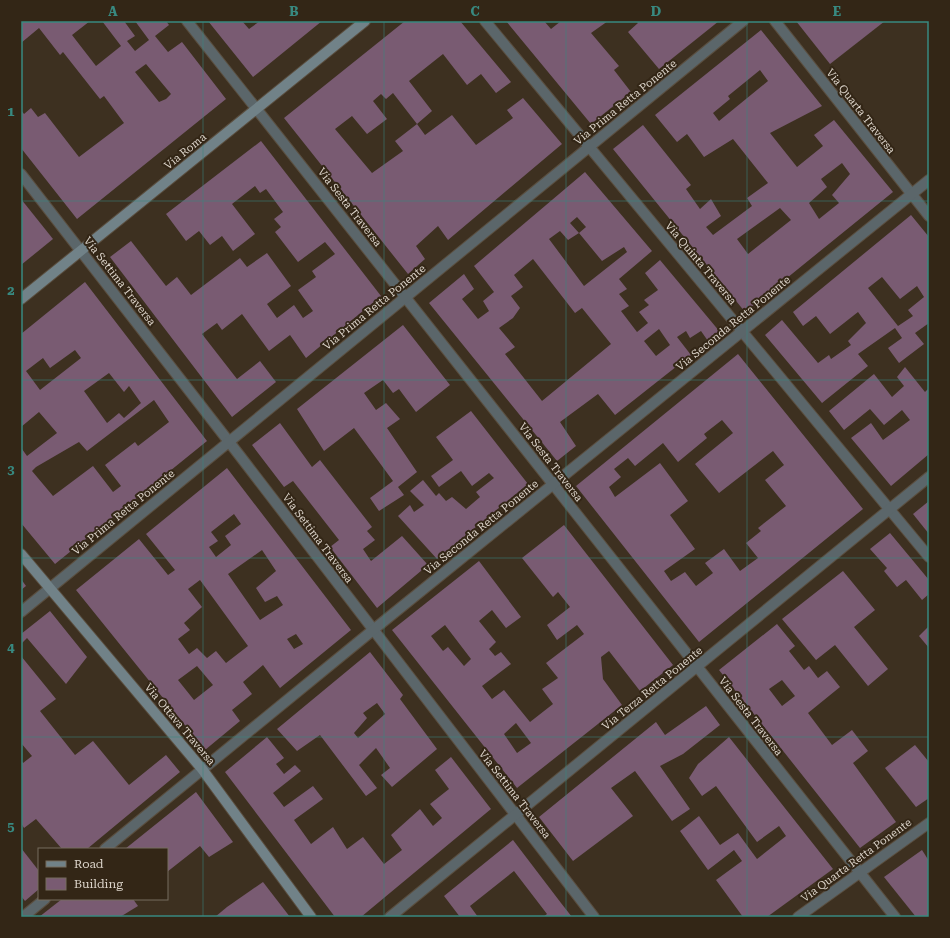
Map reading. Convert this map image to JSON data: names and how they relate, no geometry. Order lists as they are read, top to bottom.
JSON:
{
  "streets": {
    "street": [
      "Via Prima Retta Ponente",
      "Via Quarta Traversa",
      "Via Roma",
      "Via Sesta Traversa",
      "Via Quinta Traversa",
      "Via Settima Traversa",
      "Via Seconda Retta Ponente",
      "Via Terza Retta Ponente",
      "Via Ottava Traversa",
      "Via Quarta Retta Ponente"
    ]
  },
  "crossings": [
    ["Via Prima Retta Ponente", "Via Sesta Traversa"],
    ["Via Prima Retta Ponente", "Via Quinta Traversa"],
    ["Via Prima Retta Ponente", "Via Settima Traversa"],
    ["Via Prima Retta Ponente", "Via Ottava Traversa"],
    ["Via Quarta Traversa", "Via Seconda Retta Ponente"],
    ["Via Roma", "Via Sesta Traversa"],
    ["Via Roma", "Via Settima Traversa"],
    ["Via Sesta Traversa", "Via Seconda Retta Ponente"],
    ["Via Sesta Traversa", "Via Terza Retta Ponente"],
    ["Via Sesta Traversa", "Via Quarta Retta Ponente"],
    ["Via Quinta Traversa", "Via Seconda Retta Ponente"],
    ["Via Quinta Traversa", "Via Terza Retta Ponente"],
    ["Via Settima Traversa", "Via Seconda Retta Ponente"],
    ["Via Settima Traversa", "Via Terza Retta Ponente"],
    ["Via Seconda Retta Ponente", "Via Ottava Traversa"]
  ],
  "legend": ["Road", "Building"],
  "grid": {
    "columns": [
      "A",
      "B",
      "C",
      "D",
      "E"
    ],
    "rows": [
      "1",
      "2",
      "3",
      "4",
      "5"
    ]
  }
}
